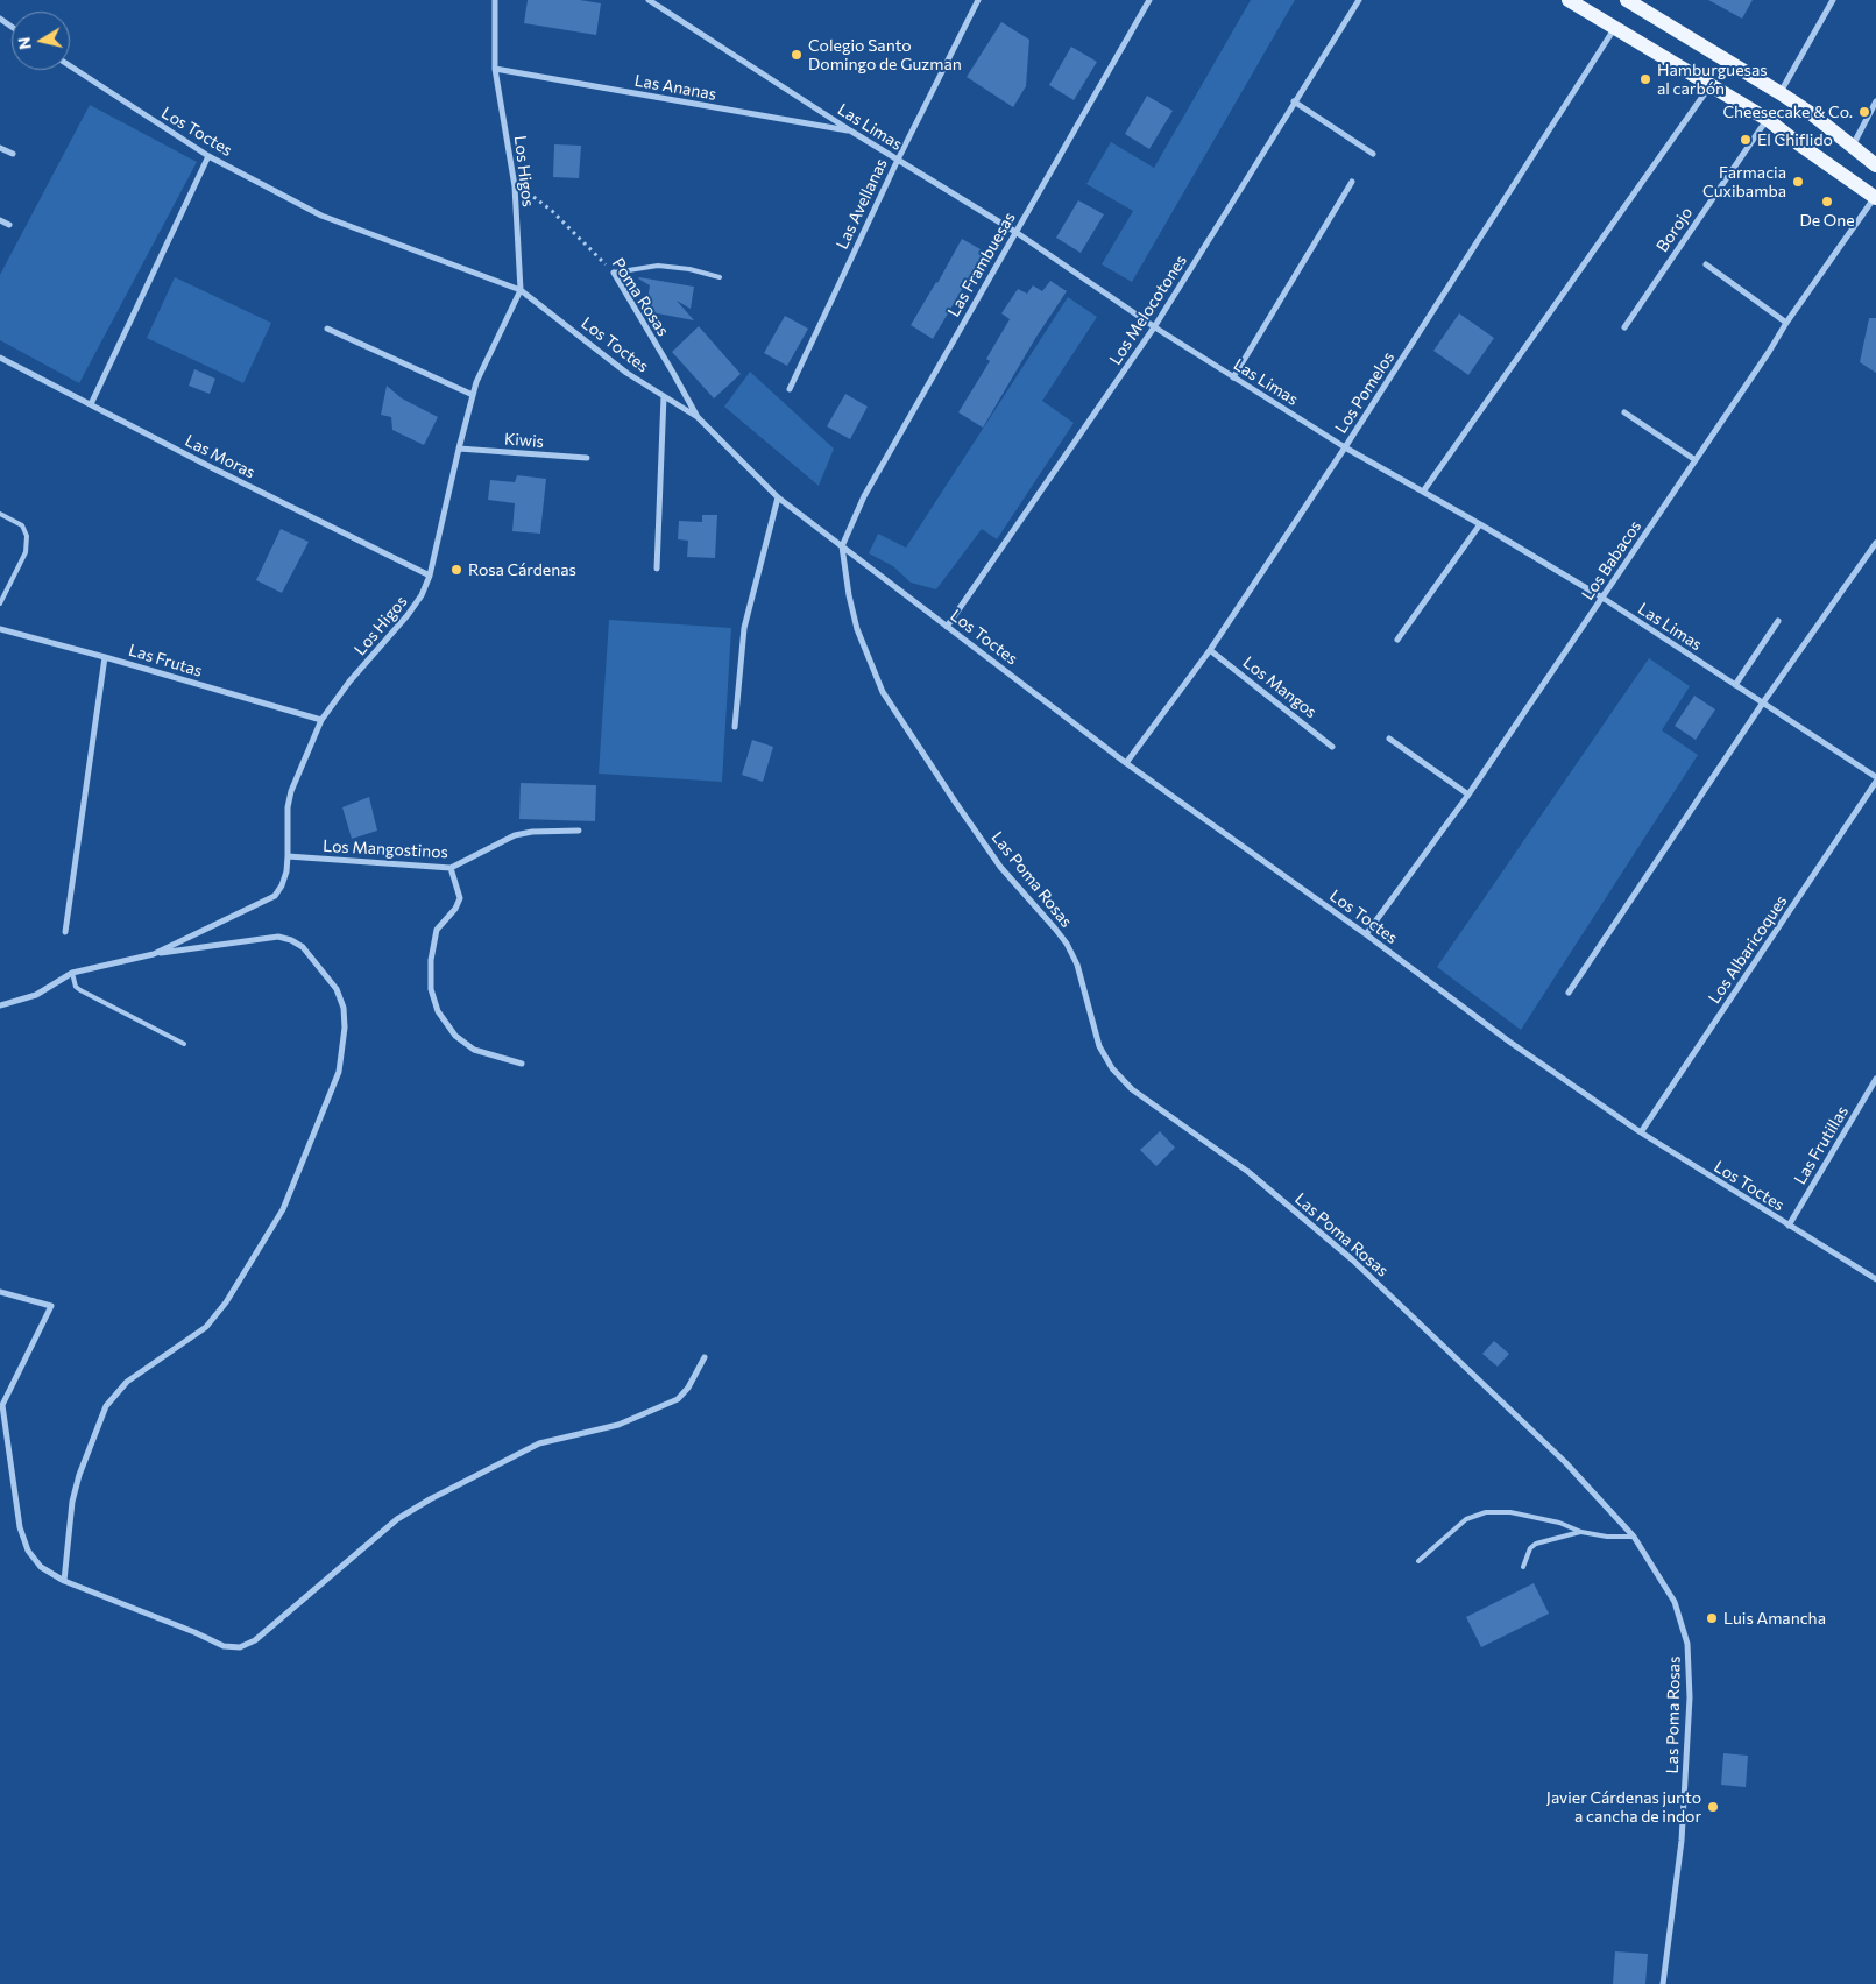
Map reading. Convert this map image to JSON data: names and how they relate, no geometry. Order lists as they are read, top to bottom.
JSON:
{
  "streets": {
    "street": [
      "Las Ananas",
      "Las Limas",
      "Los Toctes",
      "Los Higos",
      "Las Avellanas",
      "Borojo",
      "Las Frambuesas",
      "Poma Rosas",
      "Los Melocotones",
      "Los Pomelos",
      "Kiwis",
      "Las Moras",
      "Los Babacos",
      "Las Frutas",
      "Los Mangos",
      "Los Mangostinos",
      "Las Poma Rosas",
      "Los Albaricoques",
      "Las Frutillas"
    ]
  },
  "crossings": [
    ["Las Ananas", "Las Limas"],
    ["Las Ananas", "Los Higos"],
    ["Las Limas", "Las Avellanas"],
    ["Las Limas", "Las Frambuesas"],
    ["Las Limas", "Los Melocotones"],
    ["Las Limas", "Los Pomelos"],
    ["Las Limas", "Los Babacos"],
    ["Los Toctes", "Los Higos"],
    ["Los Toctes", "Las Frambuesas"],
    ["Los Toctes", "Poma Rosas"],
    ["Los Toctes", "Los Melocotones"],
    ["Los Toctes", "Los Pomelos"],
    ["Los Toctes", "Los Babacos"],
    ["Los Toctes", "Las Poma Rosas"],
    ["Los Toctes", "Los Albaricoques"],
    ["Los Toctes", "Las Frutillas"],
    ["Los Higos", "Poma Rosas"],
    ["Los Higos", "Kiwis"],
    ["Los Higos", "Las Moras"],
    ["Los Higos", "Las Frutas"],
    ["Los Higos", "Los Mangostinos"],
    ["Las Frambuesas", "Las Poma Rosas"],
    ["Los Pomelos", "Los Mangos"]
  ],
  "places": [
    "Colegio Santo Domingo de Guzman",
    "Hamburguesas al carbón",
    "Cheesecake & Co.",
    "El Chiflido",
    "Farmacia Cuxibamba",
    "De One",
    "Rosa Cárdenas",
    "Luis Amancha",
    "Javier Cárdenas junto a cancha de indor"
  ],
  "north": "left"
}
